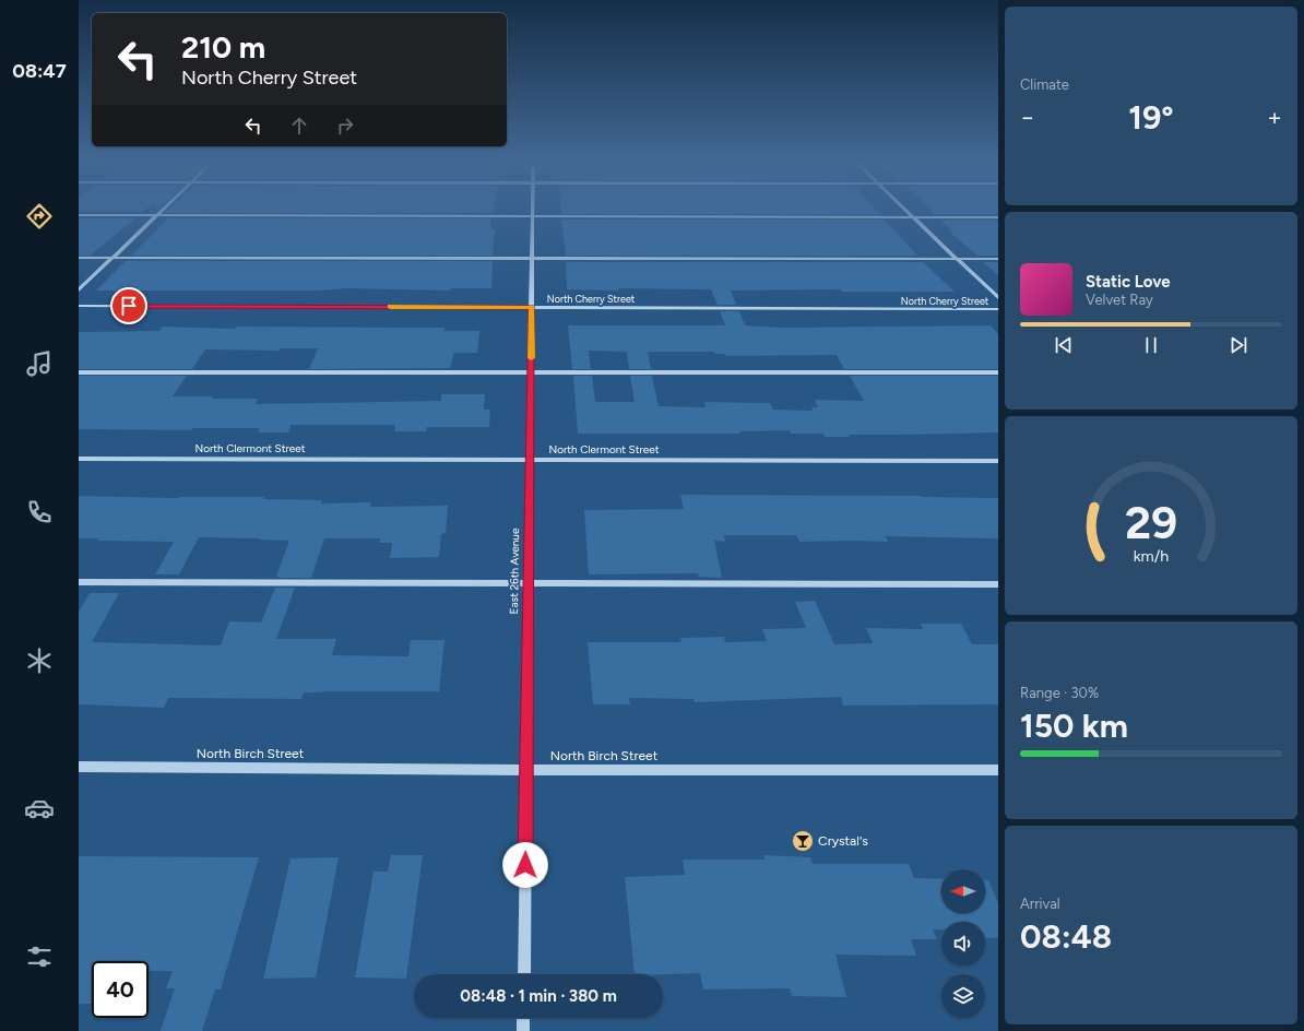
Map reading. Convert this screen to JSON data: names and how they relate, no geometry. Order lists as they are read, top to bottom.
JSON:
{
  "streets": {
    "street": [
      "North Cherry Street",
      "North Clermont Street",
      "East 26th Avenue",
      "North Birch Street"
    ]
  },
  "crossings": [
    ["North Cherry Street", "East 26th Avenue"],
    ["North Clermont Street", "East 26th Avenue"],
    ["East 26th Avenue", "North Birch Street"]
  ],
  "places": {
    "bar": ["Crystal's"]
  },
  "north": "left",
  "page": {
    "tabs": "08:47",
    "tile": [
      "Climate",
      ["Range · 30%", "150 km"],
      ["Arrival", "08:48"]
    ],
    "turn": ["210 m", "North Cherry Street"],
    "heat": ["−", "19°", "+"],
    "song": ["Static Love", "Velvet Ray"],
    "limit": "40",
    "trip": "08:48 · 1 min · 380 m",
    "gauge": ["29", "km/h"]
  }
}
